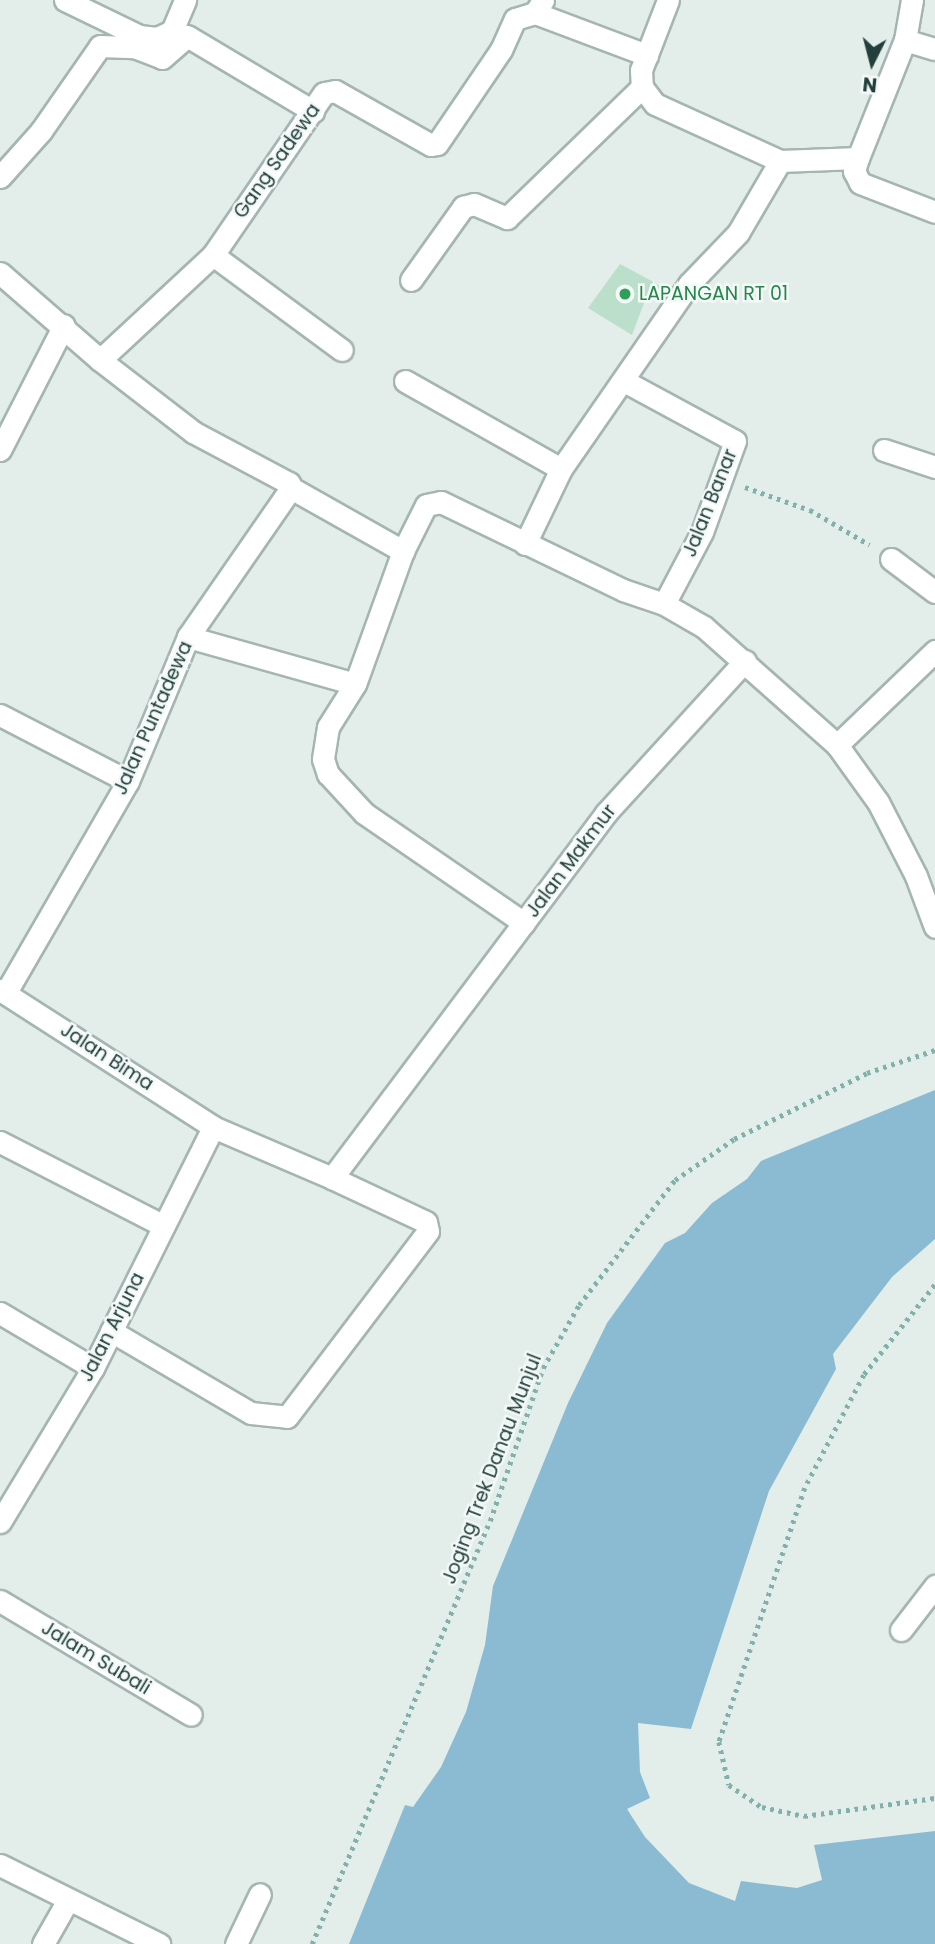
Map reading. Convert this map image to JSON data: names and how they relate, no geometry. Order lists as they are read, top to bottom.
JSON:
{
  "streets": {
    "street": [
      "Gang Sadewa",
      "Jalan Banar",
      "Jalan Puntadewa",
      "Jalan Makmur",
      "Jalan Bima",
      "Jalan Arjuna",
      "Jalam Subali"
    ],
    "path": ["Joging Trek Danau Munjul"]
  },
  "crossings": [
    ["Jalan Puntadewa", "Jalan Bima"],
    ["Jalan Bima", "Jalan Arjuna"]
  ],
  "places": ["LAPANGAN RT 01"],
  "north": "bottom"
}
